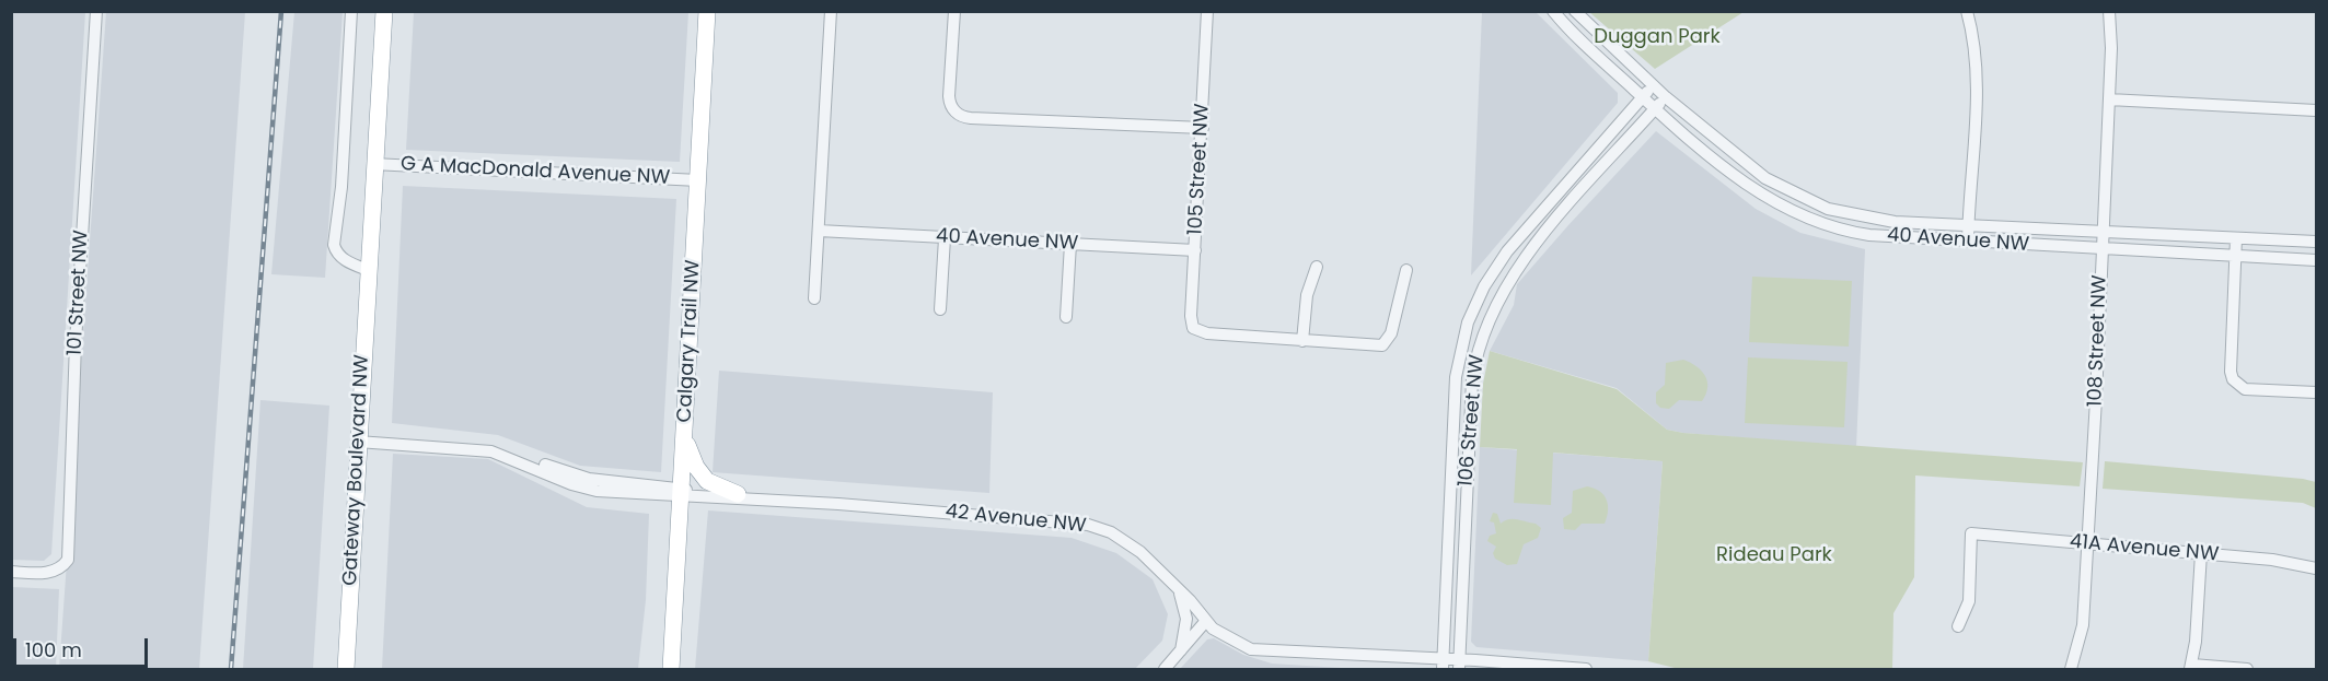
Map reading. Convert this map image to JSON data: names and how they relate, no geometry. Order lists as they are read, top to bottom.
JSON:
{
  "streets": {
    "highway": ["Calgary Trail NW", "Gateway Boulevard NW"],
    "street": [
      "105 Street NW",
      "G A MacDonald Avenue NW",
      "40 Avenue NW",
      "101 Street NW",
      "108 Street NW",
      "106 Street NW",
      "42 Avenue NW",
      "41A Avenue NW"
    ]
  },
  "crossings": [
    ["105 Street NW", "40 Avenue NW"],
    ["G A MacDonald Avenue NW", "Calgary Trail NW"],
    ["G A MacDonald Avenue NW", "Gateway Boulevard NW"],
    ["40 Avenue NW", "108 Street NW"],
    ["40 Avenue NW", "106 Street NW"],
    ["Calgary Trail NW", "42 Avenue NW"],
    ["108 Street NW", "41A Avenue NW"],
    ["106 Street NW", "42 Avenue NW"],
    ["Gateway Boulevard NW", "42 Avenue NW"]
  ],
  "parks": ["Duggan Park", "Rideau Park"],
  "scale_bar": "100 m"
}
